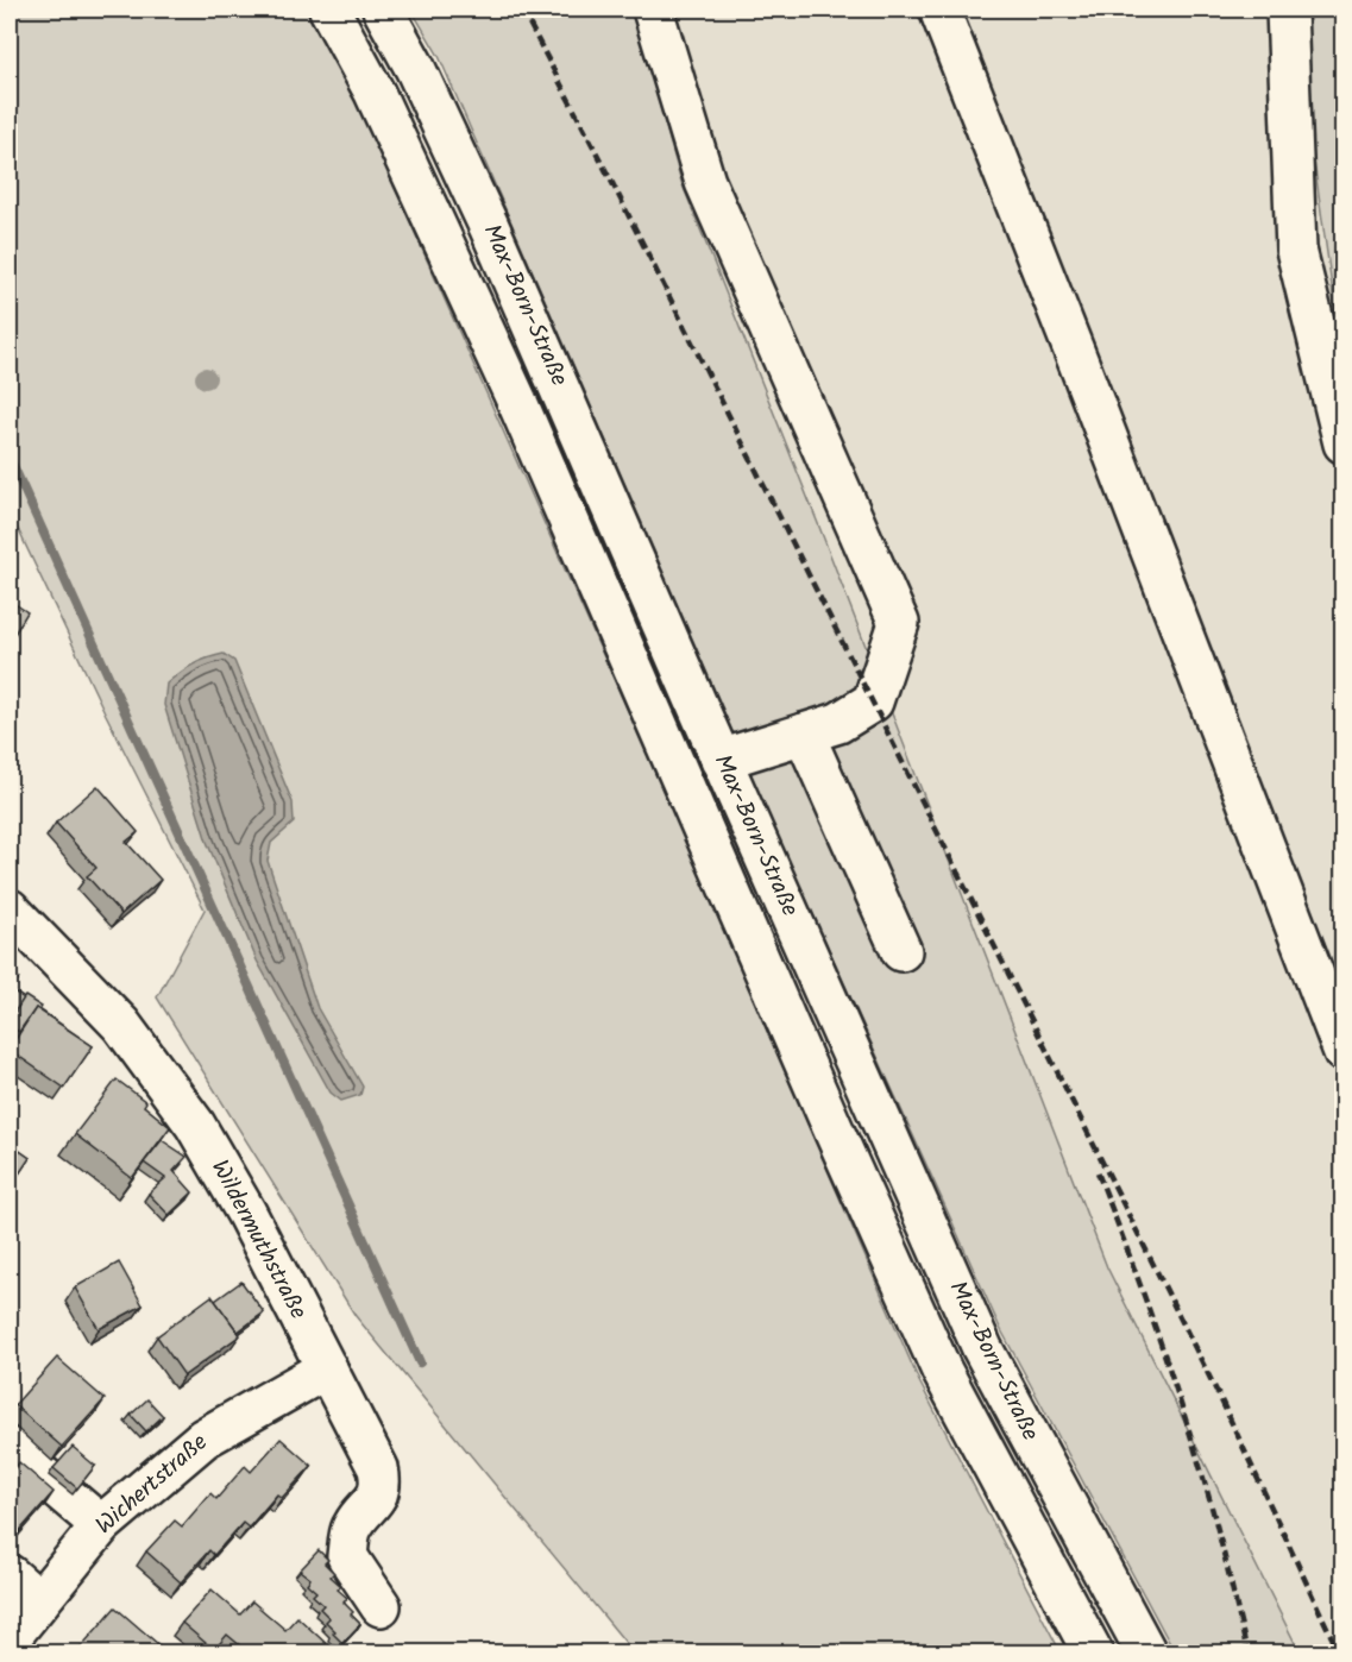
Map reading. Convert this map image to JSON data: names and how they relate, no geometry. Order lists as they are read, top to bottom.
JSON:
{
  "streets": {
    "main road": ["Max-Born-Straße", "Wildermuthstraße", "Wichertstraße"]
  },
  "crossings": [
    ["Wildermuthstraße", "Wichertstraße"]
  ]
}
